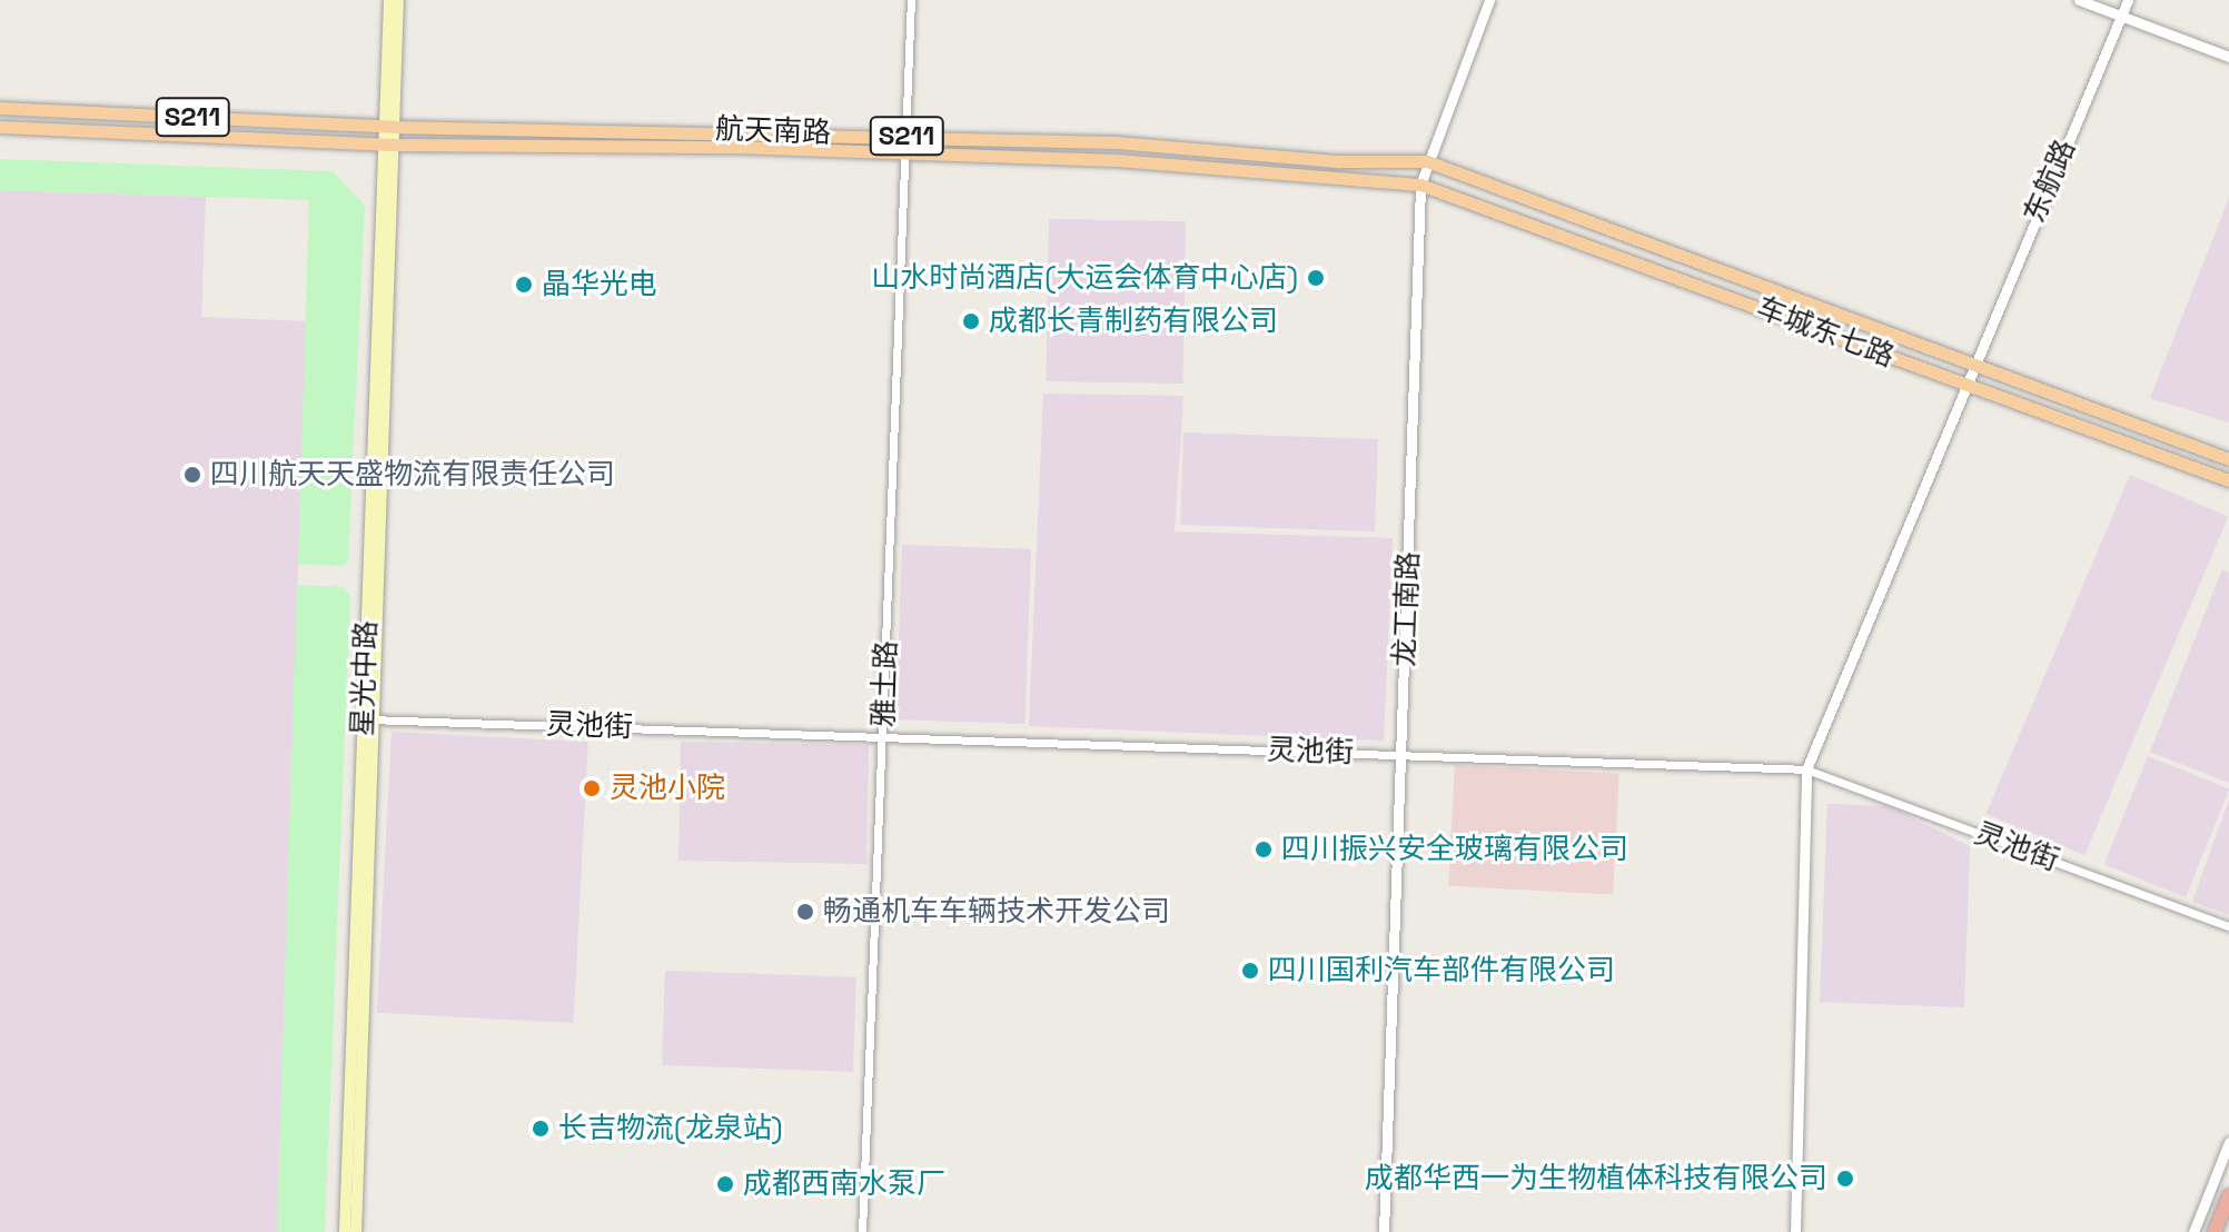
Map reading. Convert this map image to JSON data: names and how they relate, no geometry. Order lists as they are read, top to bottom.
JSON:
{
  "streets": {
    "main road": [
      "S211",
      "航天南路",
      "车城东七路",
      "星光中路"
    ],
    "street": [
      "东航路",
      "龙工南路",
      "雅土路",
      "灵池街"
    ]
  },
  "crossings": [
    ["S211", "航天南路"],
    ["S211", "星光中路"],
    ["航天南路", "车城东七路"],
    ["航天南路", "龙工南路"],
    ["航天南路", "星光中路"],
    ["航天南路", "雅土路"],
    ["东航路", "车城东七路"],
    ["东航路", "灵池街"],
    ["车城东七路", "龙工南路"],
    ["龙工南路", "灵池街"],
    ["星光中路", "灵池街"],
    ["雅土路", "灵池街"]
  ],
  "places": [
    "山水时尚酒店(大运会体育中心店)",
    "晶华光电",
    "成都长青制药有限公司",
    "四川航天天盛物流有限责任公司",
    "灵池小院",
    "四川振兴安全玻璃有限公司",
    "畅通机车车辆技术开发公司",
    "四川国利汽车部件有限公司",
    "长吉物流(龙泉站)",
    "成都华西一为生物植体科技有限公司",
    "成都西南水泵厂"
  ]
}
